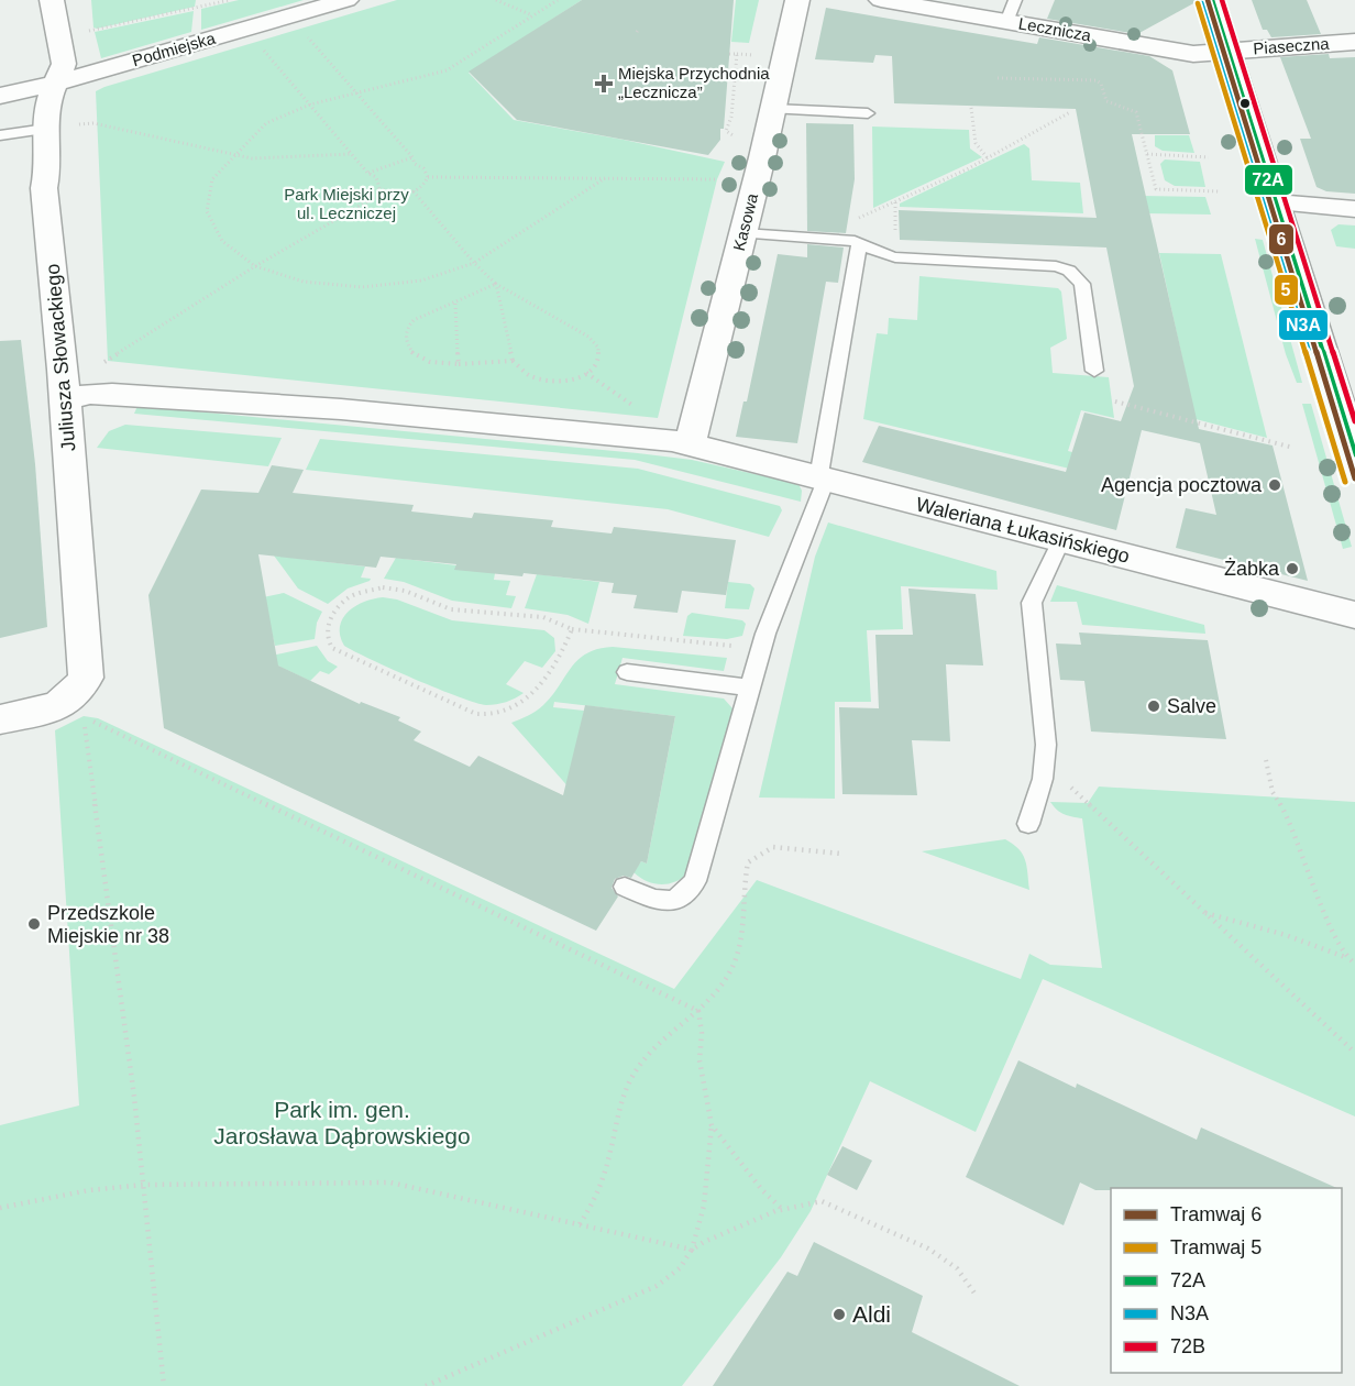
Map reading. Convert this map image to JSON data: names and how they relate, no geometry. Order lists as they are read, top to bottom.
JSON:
{
  "streets": {
    "street": [
      "Lecznicza",
      "Piaseczna",
      "Podmiejska",
      "Kasowa",
      "Juliusza Słowackiego",
      "Waleriana Łukasińskiego"
    ]
  },
  "crossings": [
    ["Lecznicza", "Piaseczna"],
    ["Podmiejska", "Juliusza Słowackiego"],
    ["Kasowa", "Waleriana Łukasińskiego"],
    ["Juliusza Słowackiego", "Waleriana Łukasińskiego"]
  ],
  "parks": ["Park Miejski przy ul. Leczniczej", "Park im. gen. Jarosława Dąbrowskiego"],
  "places": {
    "health": ["Miejska Przychodnia „Lecznicza”"],
    "other": [
      "Agencja pocztowa",
      "Żabka",
      "Salve",
      "Przedszkole Miejskie nr 38",
      "Aldi"
    ]
  },
  "lines": [
    "tram line 6",
    "transit line 72A",
    "transit line 72B",
    "tram line 5",
    "transit line N3A"
  ],
  "legend": [
    "Tramwaj 6",
    "Tramwaj 5",
    "72A",
    "N3A",
    "72B"
  ]
}
